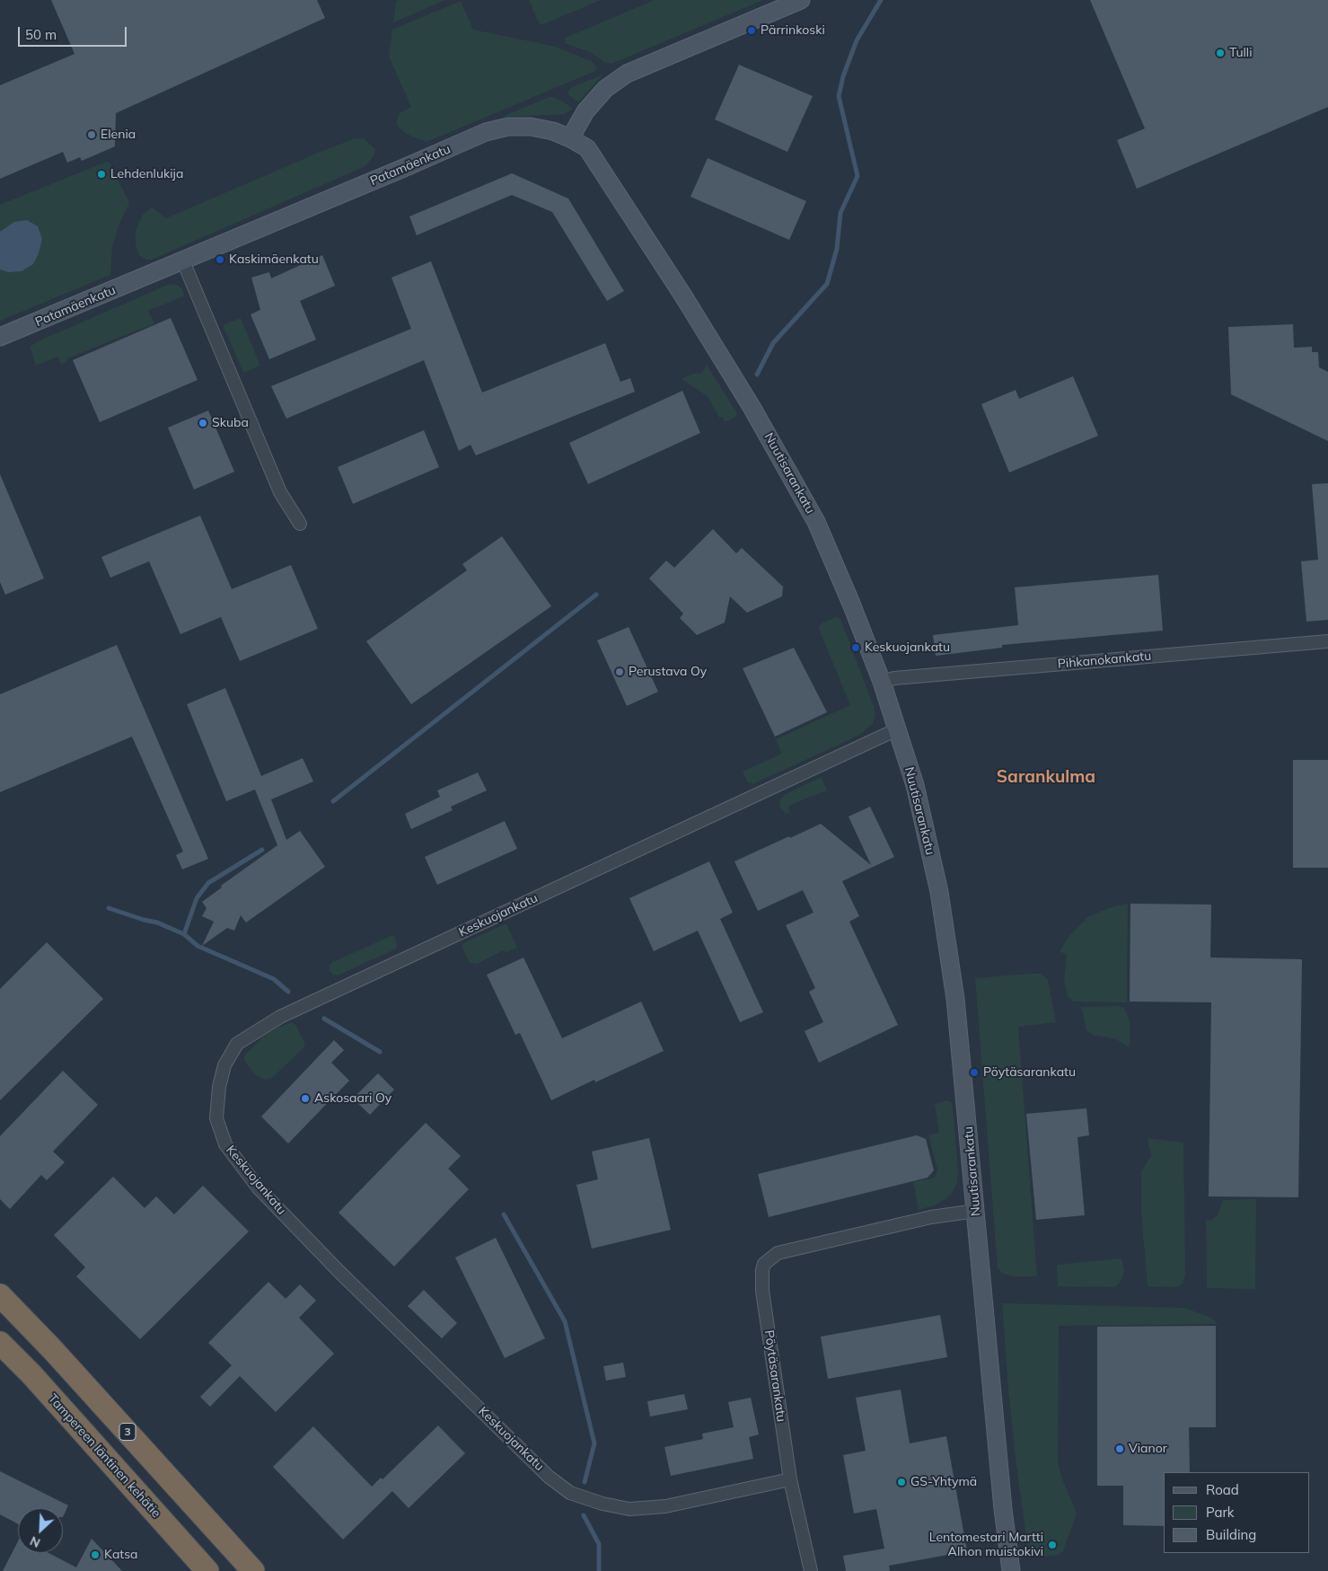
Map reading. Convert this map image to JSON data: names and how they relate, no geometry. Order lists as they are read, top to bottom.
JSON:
{
  "streets": {
    "highway": ["3", "Tampereen läntinen kehätie"],
    "main road": ["Patamäenkatu", "Nuutisarankatu"],
    "street": ["Pihkanokankatu", "Keskuojankatu", "Pöytäsarankatu"]
  },
  "crossings": [
    ["Patamäenkatu", "Nuutisarankatu"],
    ["Nuutisarankatu", "Pihkanokankatu"],
    ["Nuutisarankatu", "Keskuojankatu"],
    ["Nuutisarankatu", "Pöytäsarankatu"],
    ["Keskuojankatu", "Pöytäsarankatu"]
  ],
  "districts": ["Sarankulma"],
  "places": [
    "Pärrinkoski",
    "Tulli",
    "Elenia",
    "Lehdenlukija",
    "Kaskimäenkatu",
    "Skuba",
    "Keskuojankatu",
    "Perustava Oy",
    "Pöytäsarankatu",
    "Askosaari Oy",
    "Vianor",
    "GS-Yhtymä",
    "Lentomestari Martti Alhon muistokivi",
    "Katsa"
  ],
  "legend": ["Road", "Park", "Building"],
  "scale_bar": "50 m",
  "north": "bottom left"
}
